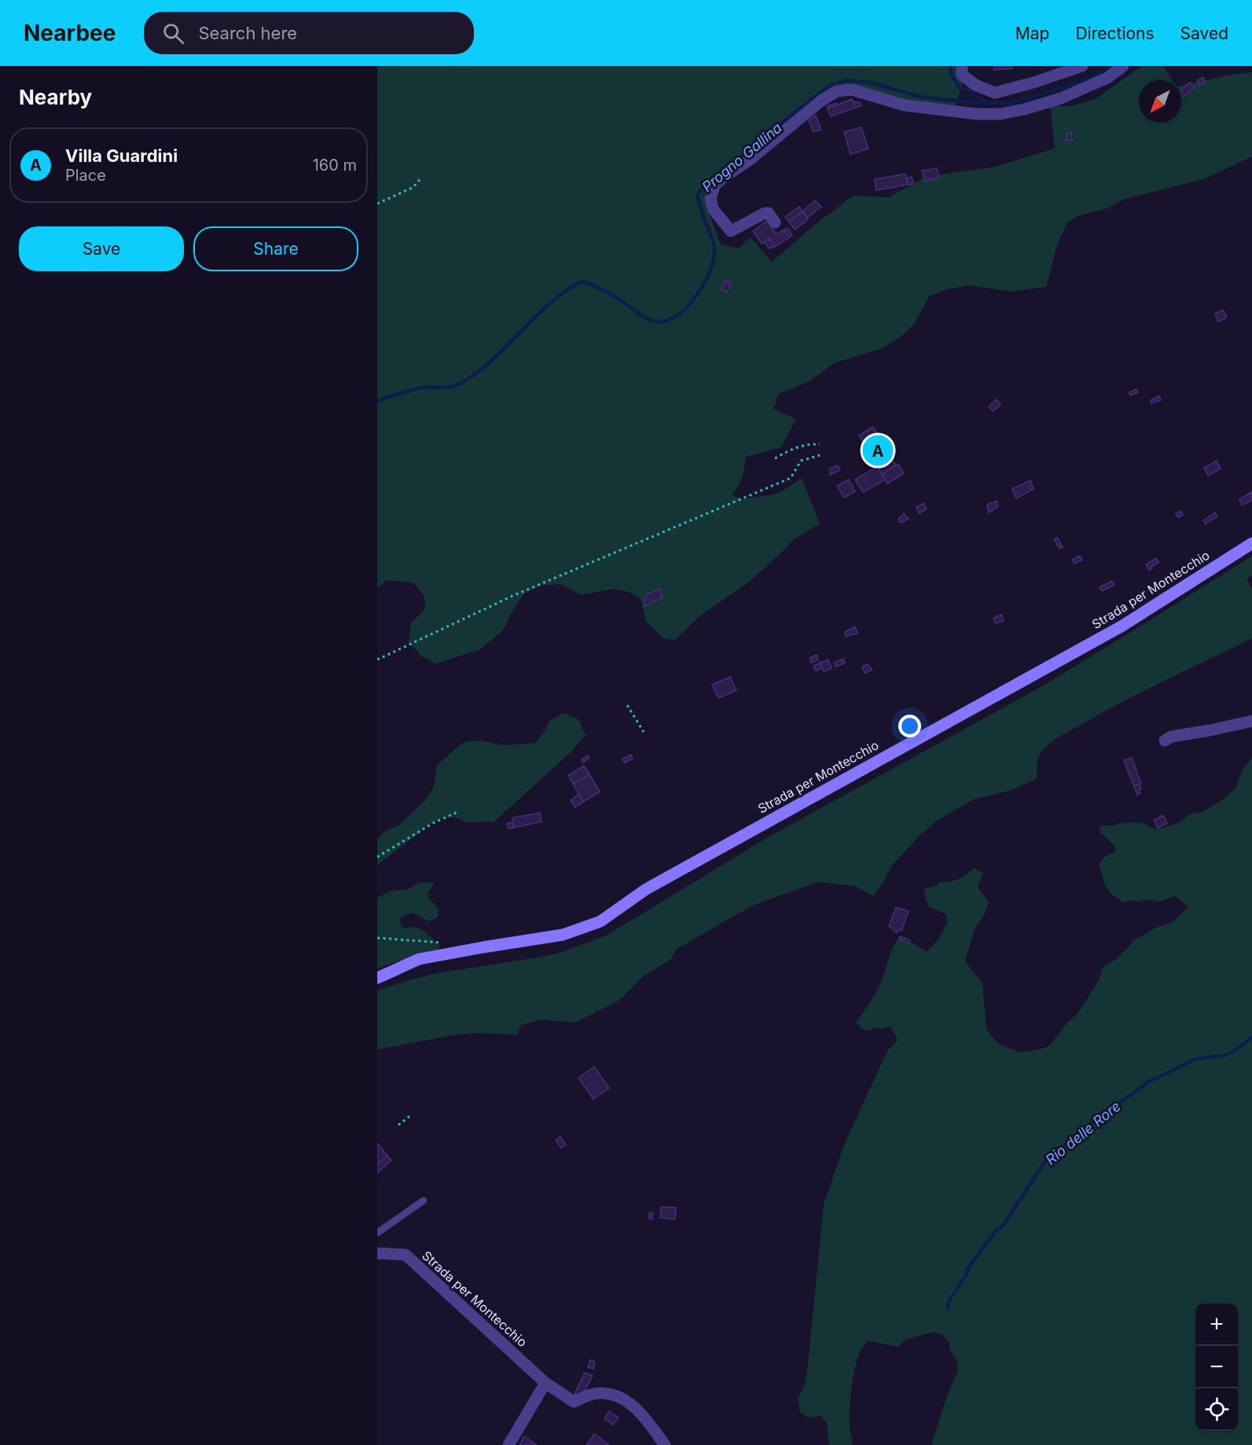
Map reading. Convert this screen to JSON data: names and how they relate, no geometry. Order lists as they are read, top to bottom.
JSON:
{
  "streets": {
    "street": ["Strada per Montecchio"]
  },
  "water": ["Progno Gallina", "Rio delle Rore"],
  "north": "bottom left",
  "page": {
    "header": "Nearbee",
    "search": "Search here",
    "nav": ["Map", "Directions", "Saved"],
    "heading": "Nearby",
    "list": [
      {
        "mark": "A",
        "name": "Villa Guardini",
        "note": "Place",
        "value": "160 m"
      }
    ],
    "buttons": ["Save", "Share"],
    "pins": "A",
    "map_buttons": ["+", "−"]
  }
}
